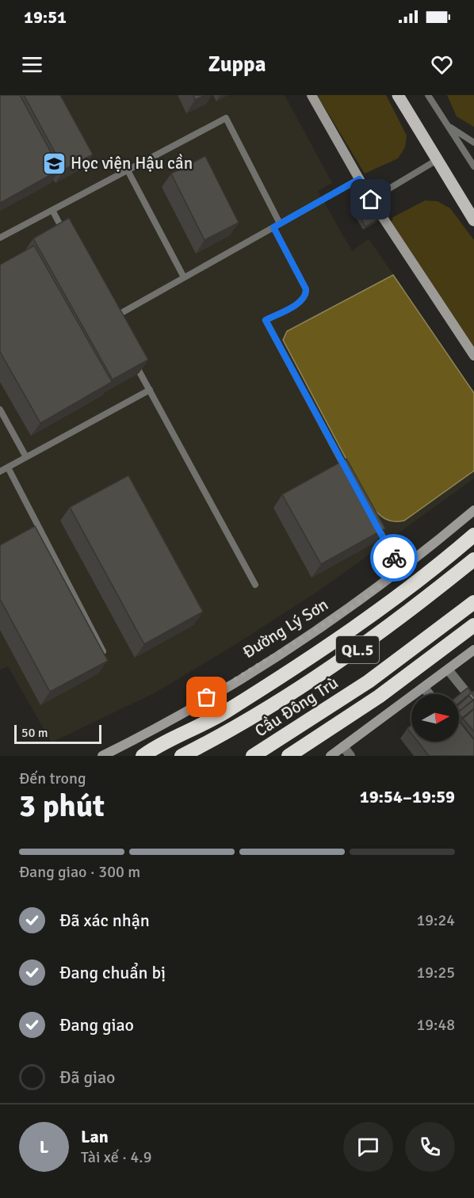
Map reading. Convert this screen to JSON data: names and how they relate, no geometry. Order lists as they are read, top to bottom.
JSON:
{
  "streets": {
    "highway": ["QL.5", "Cầu Đông Trù"],
    "street": ["Đường Lý Sơn"]
  },
  "places": {
    "school or university": ["Học viện Hậu cần"]
  },
  "scale_bar": "50 m",
  "north": "right",
  "page": {
    "status": "19:51",
    "header": "Zuppa",
    "scale": "50 m",
    "heading": ["3 phút", "Đến trong", "19:54–19:59"],
    "panel": ["Lan", "Tài xế · 4.9"],
    "bar": "Đang giao · 300 m",
    "list": [
      ["Đã xác nhận", "19:24"],
      ["Đang chuẩn bị", "19:25"],
      ["Đang giao", "19:48"],
      "Đã giao"
    ],
    "round": "L"
  }
}
